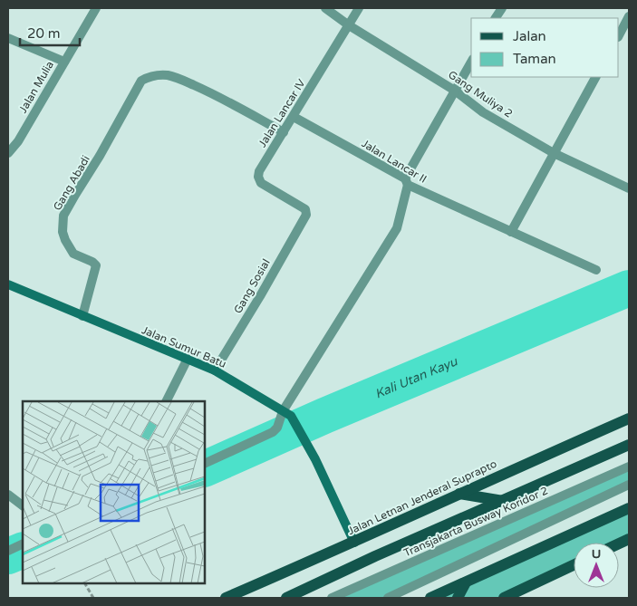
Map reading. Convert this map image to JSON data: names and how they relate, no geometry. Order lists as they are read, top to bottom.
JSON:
{
  "streets": {
    "main road": ["Jalan Letnan Jenderal Suprapto"],
    "street": [
      "Jalan Mulia",
      "Gang Muliya 2",
      "Jalan Lancar IV",
      "Jalan Lancar II",
      "Gang Abadi",
      "Gang Sosial",
      "Jalan Sumur Batu",
      "Transjakarta Busway Koridor 2"
    ]
  },
  "crossings": [
    ["Gang Muliya 2", "Jalan Lancar IV"],
    ["Jalan Lancar IV", "Jalan Lancar II"],
    ["Jalan Lancar IV", "Gang Abadi"],
    ["Jalan Lancar IV", "Gang Sosial"],
    ["Gang Abadi", "Jalan Sumur Batu"],
    ["Gang Sosial", "Jalan Sumur Batu"],
    ["Jalan Sumur Batu", "Jalan Letnan Jenderal Suprapto"]
  ],
  "water": ["Kali Utan Kayu"],
  "legend": ["Jalan", "Taman"],
  "scale_bar": "20 m",
  "north": "top"
}
